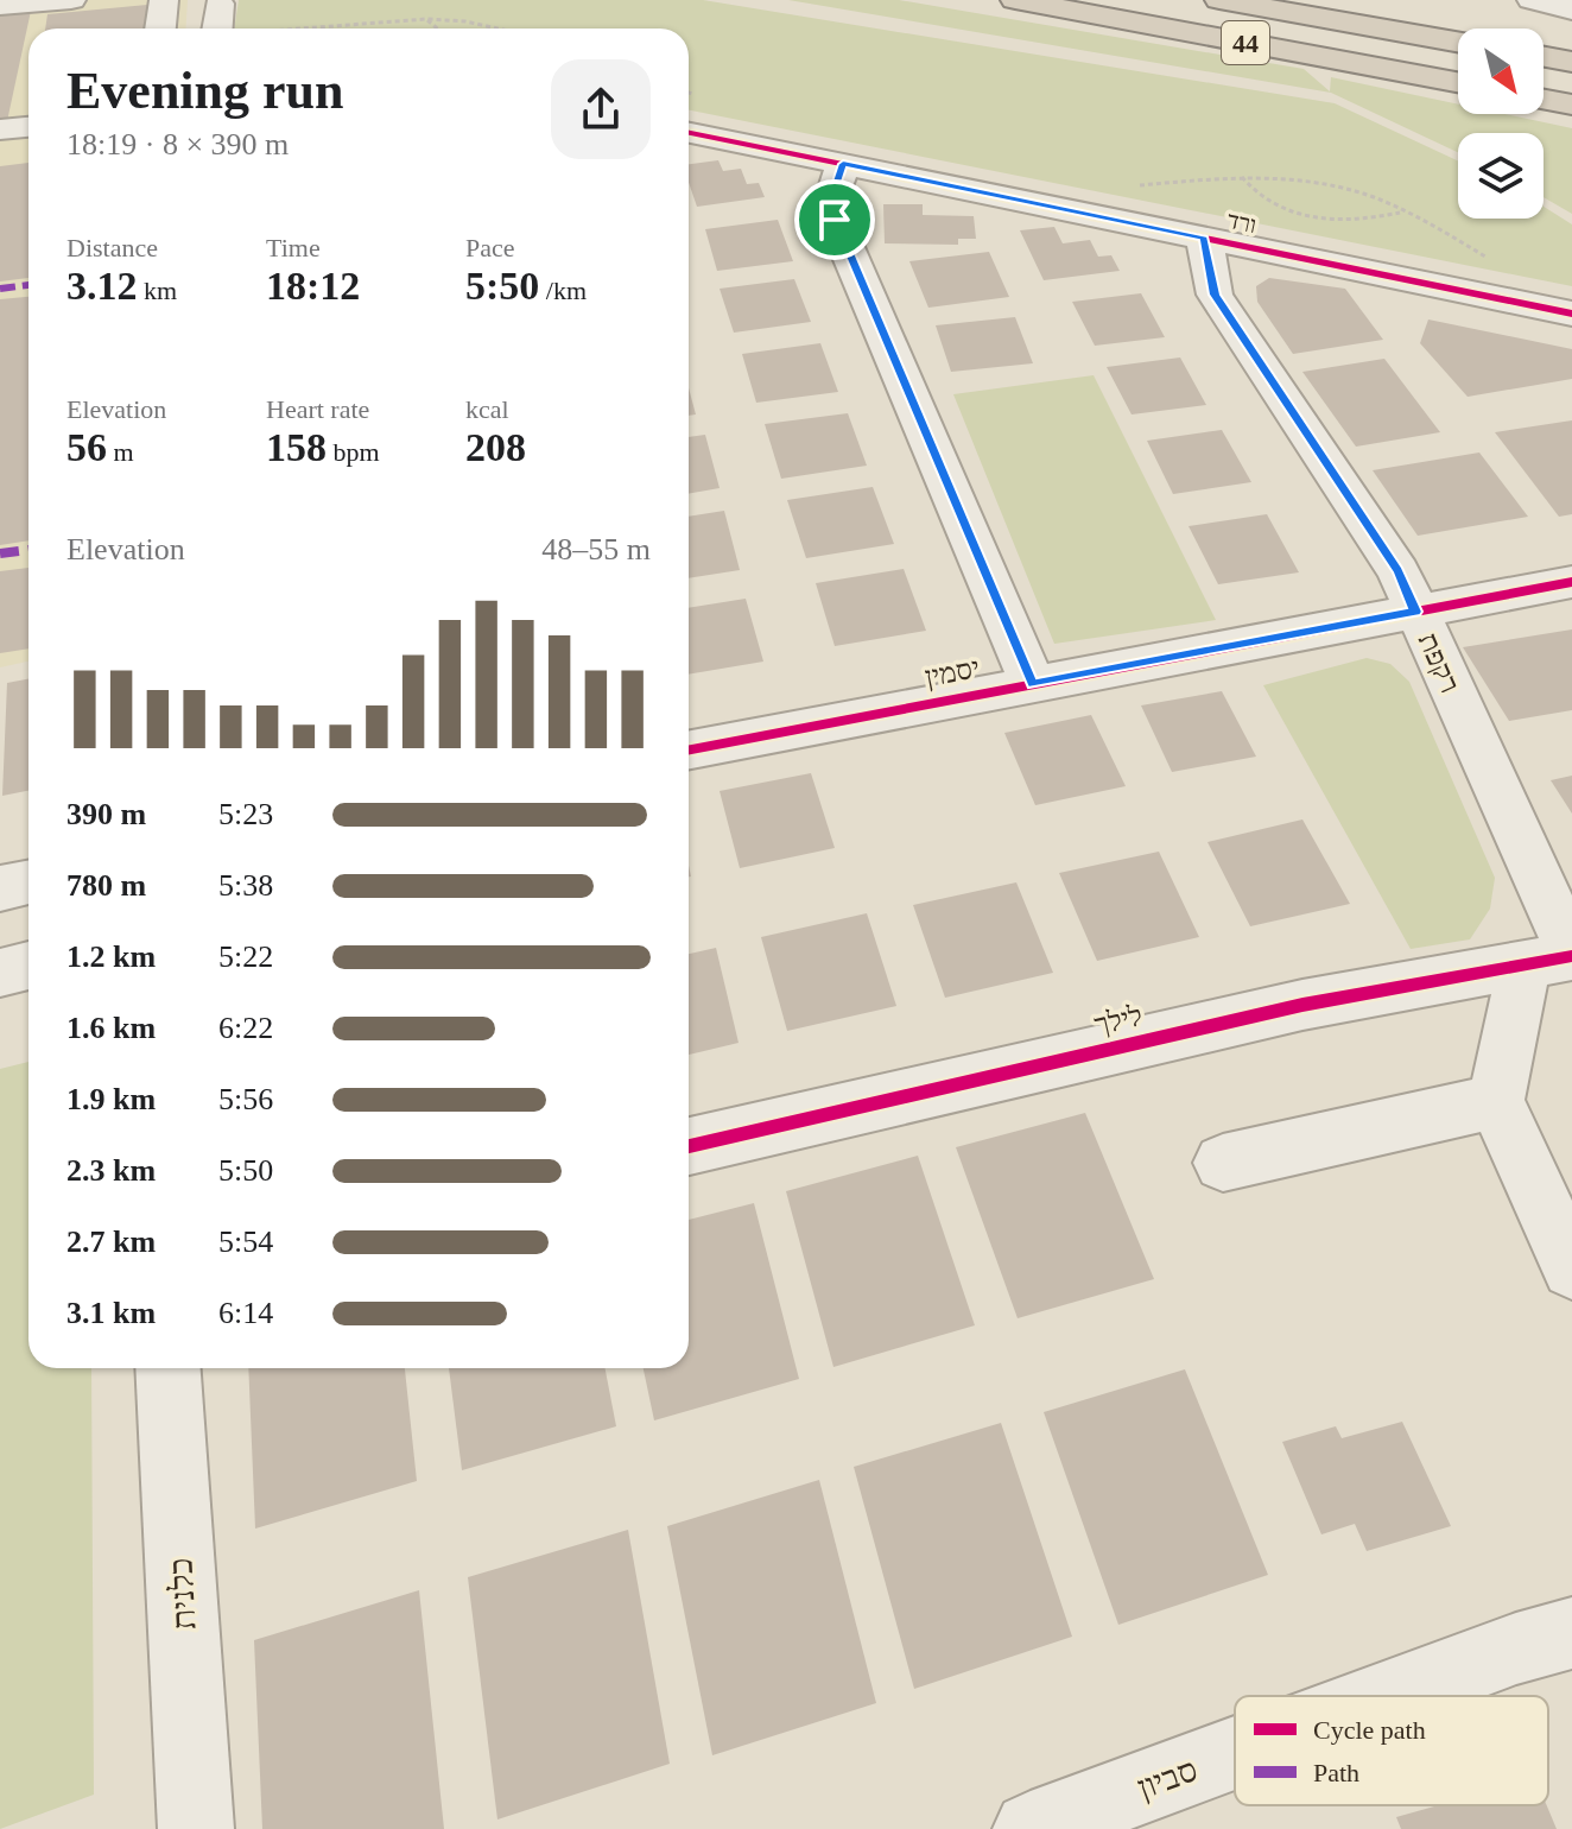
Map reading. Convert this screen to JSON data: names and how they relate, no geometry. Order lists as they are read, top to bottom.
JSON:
{
  "streets": {
    "highway": ["44"],
    "street": [
      "ורד",
      "רקפת",
      "יסמין",
      "לילך",
      "כלנית",
      "סביון"
    ]
  },
  "crossings": [
    ["ורד", "רקפת"],
    ["רקפת", "יסמין"],
    ["רקפת", "לילך"]
  ],
  "legend": ["Cycle path", "Path"],
  "north": "bottom right",
  "page": {
    "heading": ["Evening run", "18:19 · 8 × 390 m"],
    "stats": [
      ["Distance", "3.12 km"],
      ["Time", "18:12"],
      ["Pace", "5:50 /km"],
      ["Elevation", "56 m"],
      ["Heart rate", "158 bpm"],
      ["kcal", "208"]
    ],
    "chart": ["Elevation", "48–55 m"],
    "list": [
      {
        "name": "390 m",
        "note": "5:23"
      },
      {
        "name": "780 m",
        "note": "5:38"
      },
      {
        "name": "1.2 km",
        "note": "5:22"
      },
      {
        "name": "1.6 km",
        "note": "6:22"
      },
      {
        "name": "1.9 km",
        "note": "5:56"
      },
      {
        "name": "2.3 km",
        "note": "5:50"
      },
      {
        "name": "2.7 km",
        "note": "5:54"
      },
      {
        "name": "3.1 km",
        "note": "6:14"
      }
    ]
  }
}
